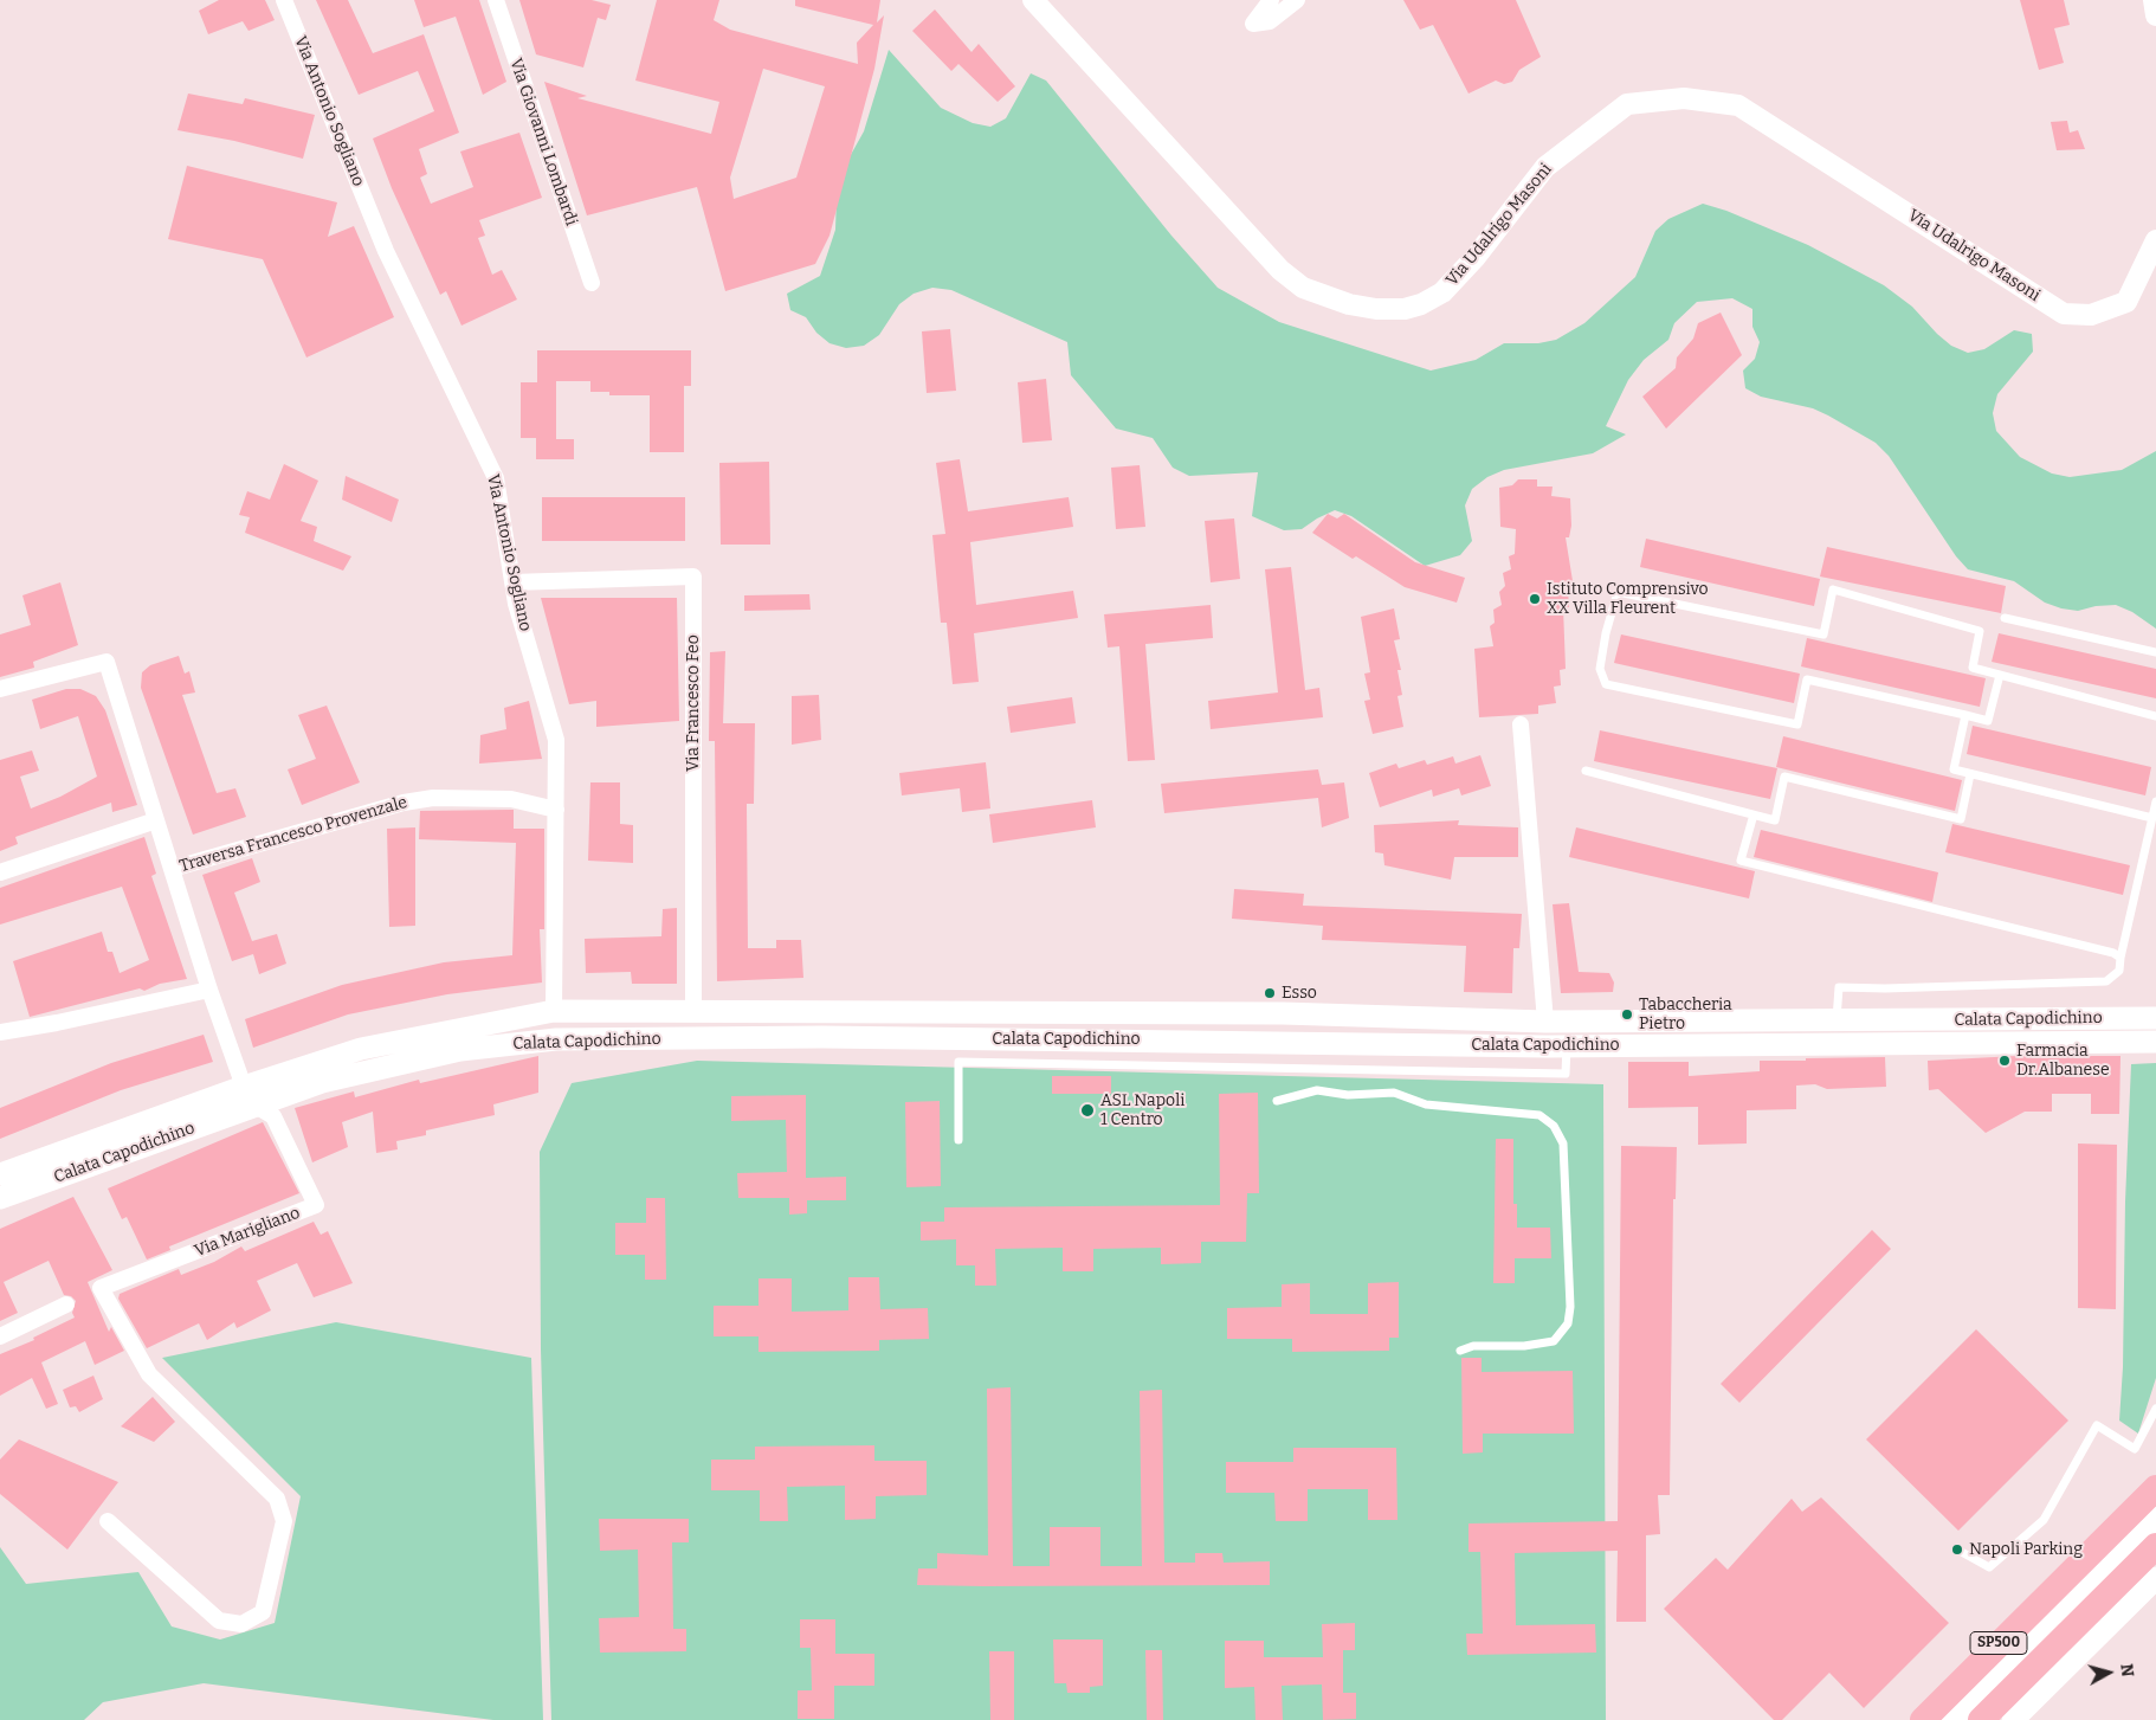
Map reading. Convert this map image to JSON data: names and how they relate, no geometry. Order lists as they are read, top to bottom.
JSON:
{
  "streets": {
    "highway": ["SP500"],
    "main road": ["Via Antonio Sogliano", "Calata Capodichino"],
    "street": [
      "Via Giovanni Lombardi",
      "Via Udalrigo Masoni",
      "Via Francesco Feo",
      "Traversa Francesco Provenzale",
      "Via Marigliano"
    ]
  },
  "crossings": [
    ["Via Antonio Sogliano", "Via Francesco Feo"],
    ["Via Antonio Sogliano", "Traversa Francesco Provenzale"],
    ["Via Antonio Sogliano", "Calata Capodichino"],
    ["Via Francesco Feo", "Calata Capodichino"],
    ["Calata Capodichino", "Via Marigliano"]
  ],
  "places": [
    "Istituto Comprensivo XX Villa Fleurent",
    "Esso",
    "Tabaccheria Pietro",
    "Farmacia Dr.Albanese",
    "ASL Napoli 1 Centro",
    "Napoli Parking"
  ],
  "north": "right"
}
